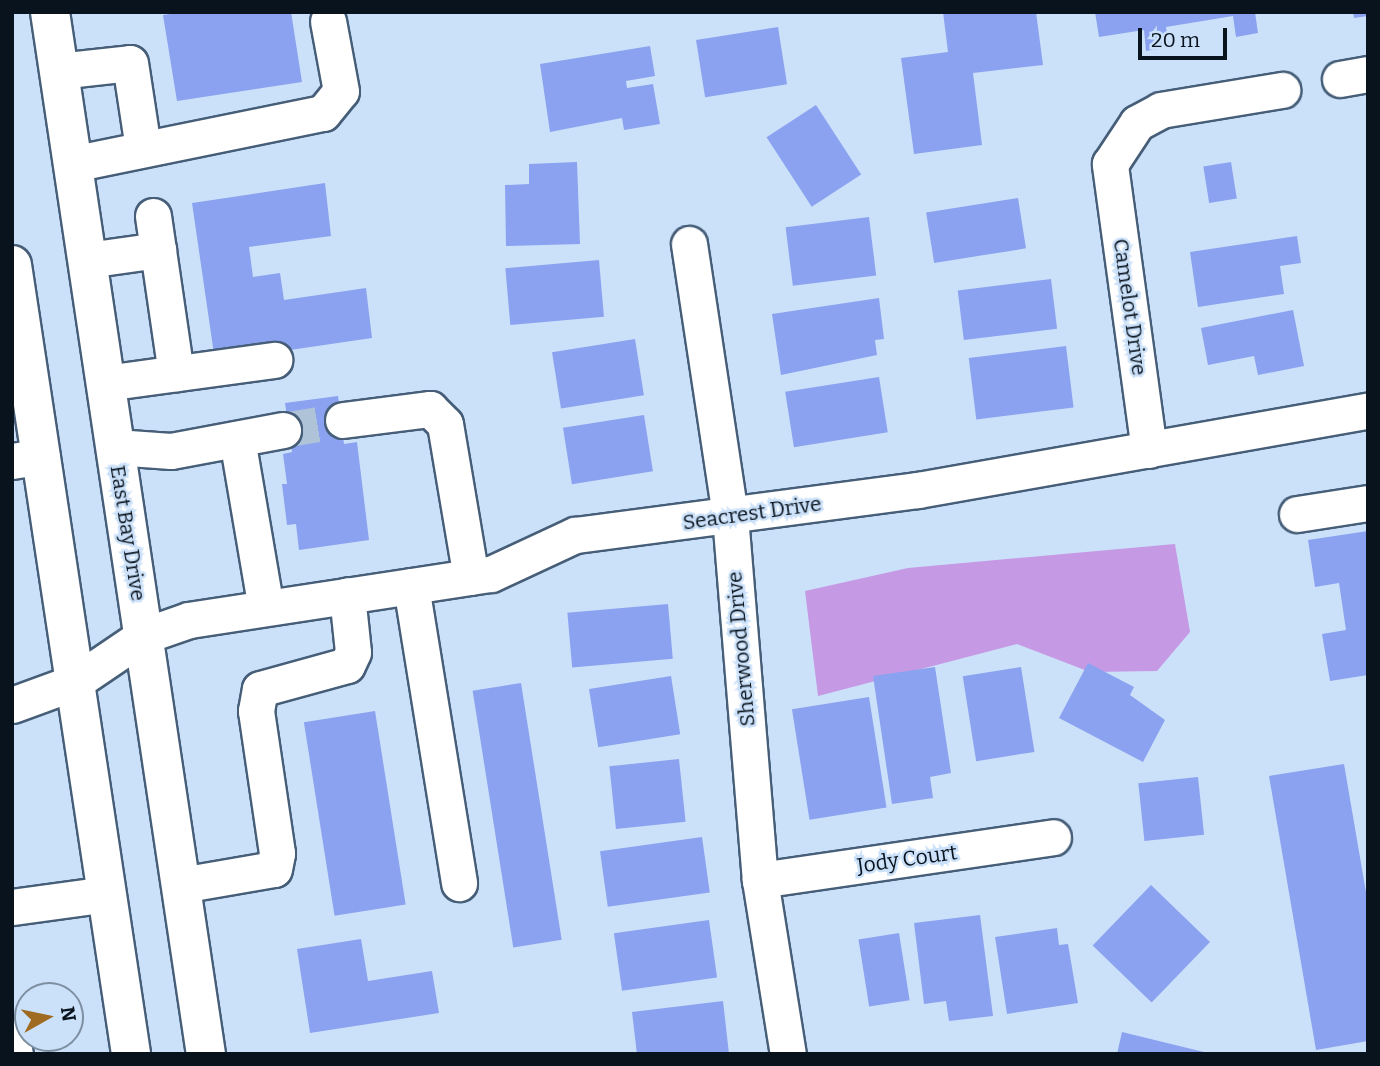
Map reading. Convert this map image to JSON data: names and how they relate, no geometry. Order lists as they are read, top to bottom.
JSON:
{
  "streets": {
    "main road": ["East Bay Drive"],
    "street": [
      "Camelot Drive",
      "Seacrest Drive",
      "Sherwood Drive",
      "Jody Court"
    ]
  },
  "crossings": [
    ["Camelot Drive", "Seacrest Drive"],
    ["Seacrest Drive", "East Bay Drive"],
    ["Seacrest Drive", "Sherwood Drive"],
    ["Sherwood Drive", "Jody Court"]
  ],
  "scale_bar": "20 m",
  "north": "right"
}
